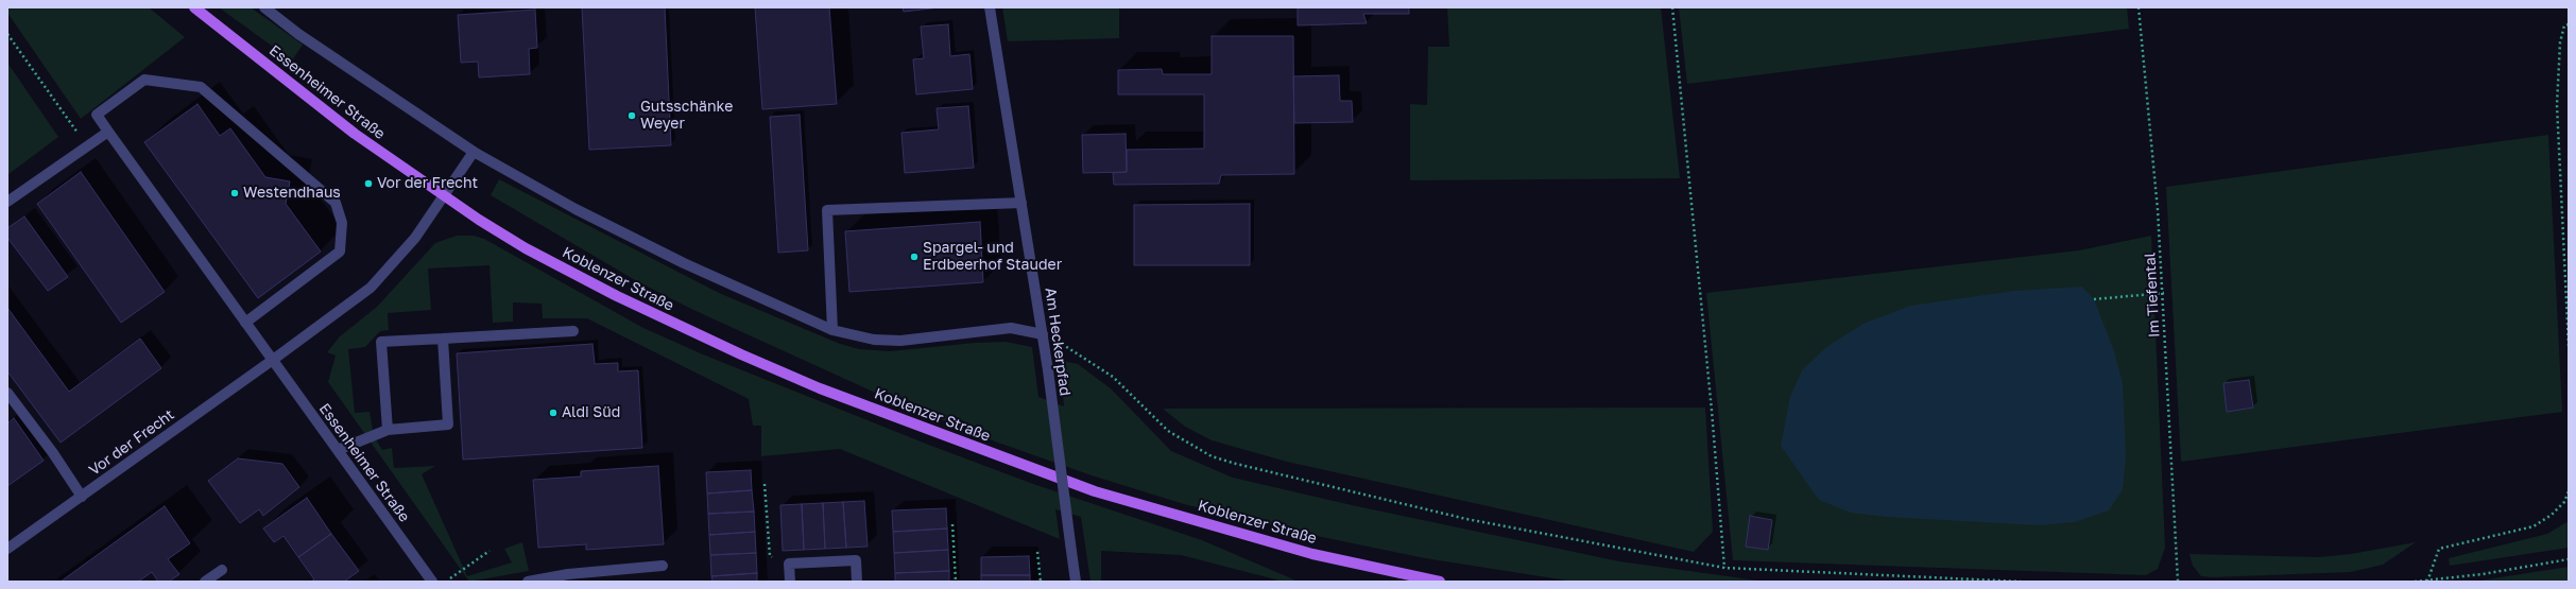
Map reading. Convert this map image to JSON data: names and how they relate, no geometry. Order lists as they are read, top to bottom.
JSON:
{
  "streets": {
    "main road": ["Essenheimer Straße", "Koblenzer Straße"],
    "street": ["Am Heckerpfad", "Vor der Frecht"],
    "path": ["Im Tiefental"]
  },
  "crossings": [
    ["Essenheimer Straße", "Koblenzer Straße"],
    ["Essenheimer Straße", "Vor der Frecht"]
  ],
  "places": [
    "Gutsschänke Weyer",
    "Vor der Frecht",
    "Westendhaus",
    "Spargel- und Erdbeerhof Stauder",
    "Aldi Süd"
  ]
}
